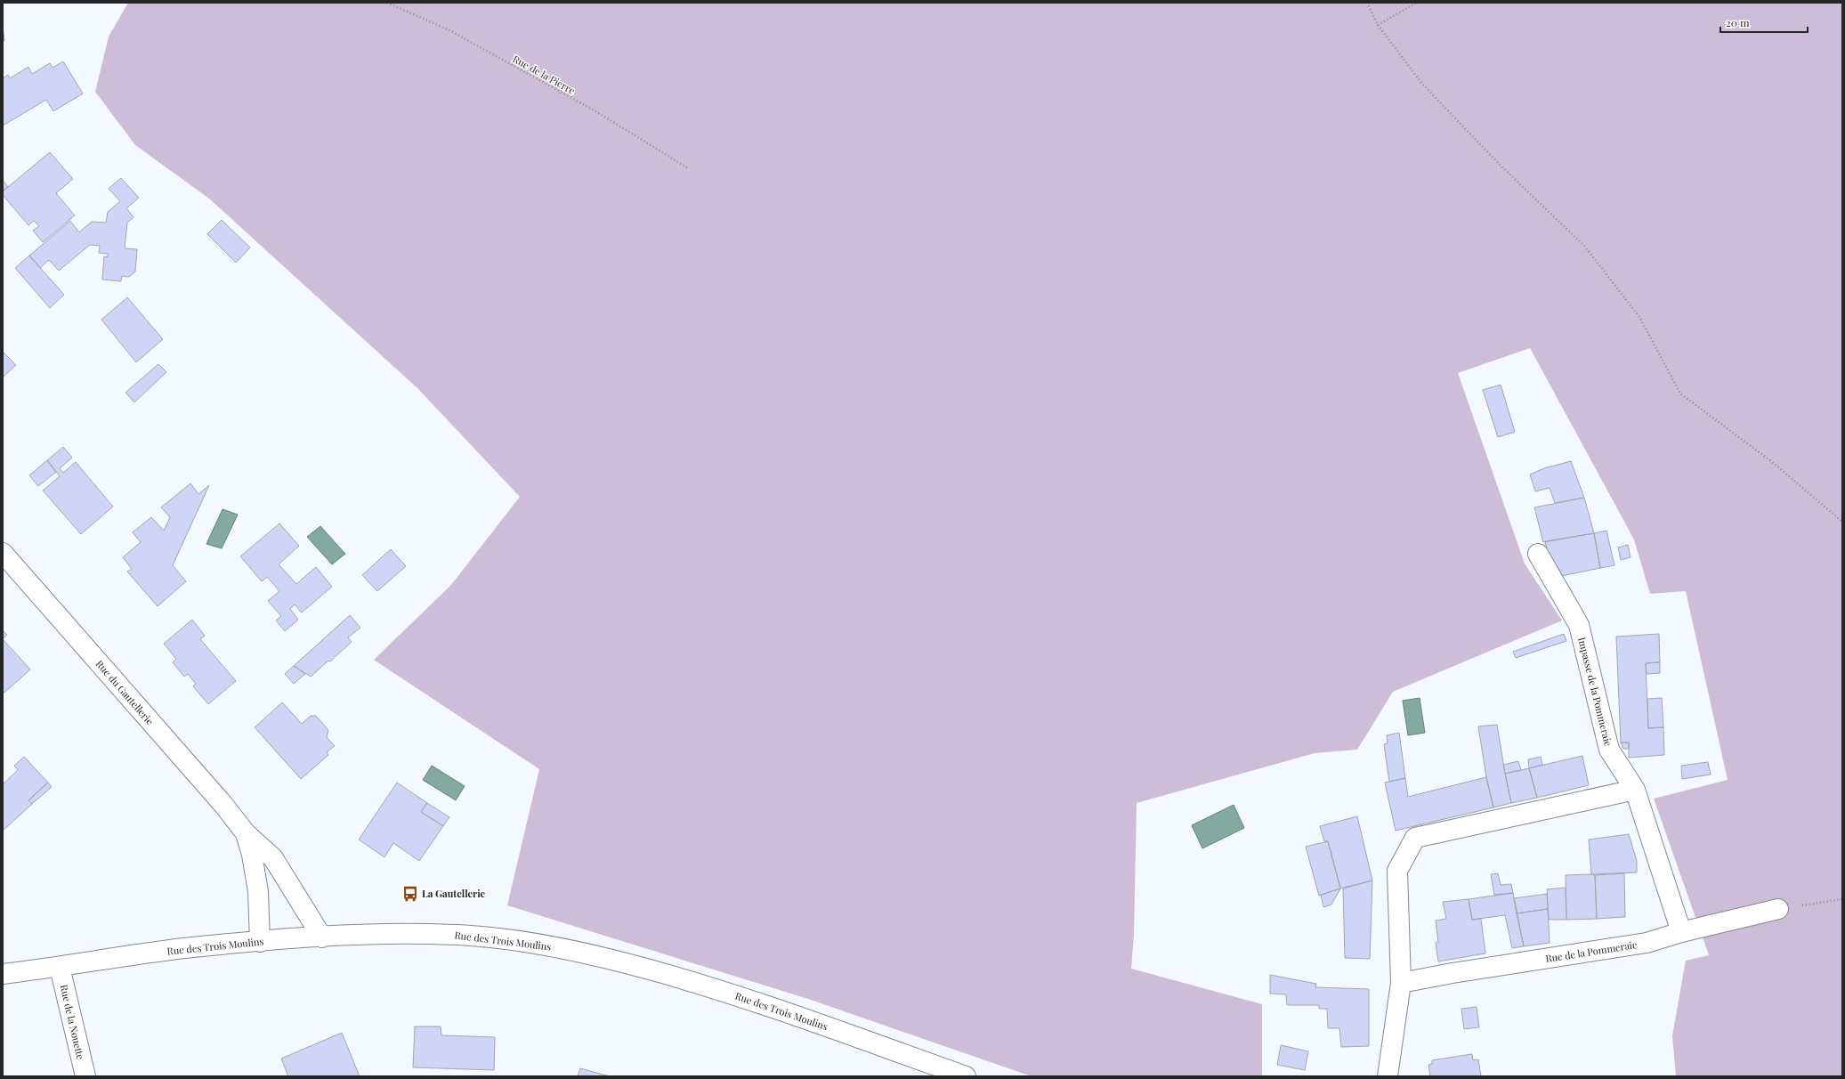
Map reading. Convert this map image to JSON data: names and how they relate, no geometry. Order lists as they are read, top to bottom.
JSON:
{
  "streets": {
    "street": [
      "Impasse de la Pommeraie",
      "Rue du Gautellerie",
      "Rue des Trois Moulins",
      "Rue de la Pommeraie",
      "Rue de la Nouette"
    ],
    "path": ["Rue de la Pierre"]
  },
  "crossings": [
    ["Impasse de la Pommeraie", "Rue de la Pommeraie"],
    ["Rue du Gautellerie", "Rue des Trois Moulins"],
    ["Rue des Trois Moulins", "Rue de la Nouette"]
  ],
  "places": {
    "bus stop": ["La Gautellerie"]
  },
  "scale_bar": "20 m"
}
